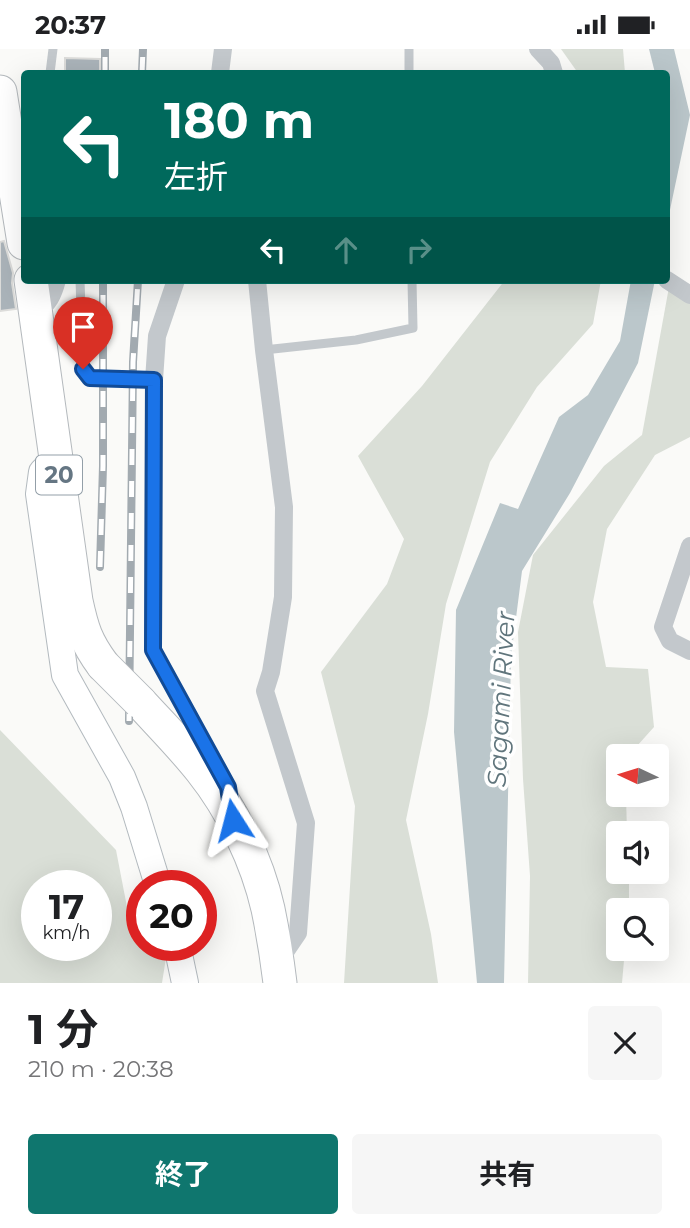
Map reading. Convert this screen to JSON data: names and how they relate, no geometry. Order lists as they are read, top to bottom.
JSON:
{
  "streets": {
    "highway": ["20"]
  },
  "water": ["Sagami River"],
  "north": "left",
  "page": {
    "status": "20:37",
    "turn": ["180 m", "左折"],
    "speed": "17 km/h",
    "limit": "20",
    "heading": ["1 分", "210 m · 20:38"],
    "buttons": ["終了", "共有"]
  }
}
